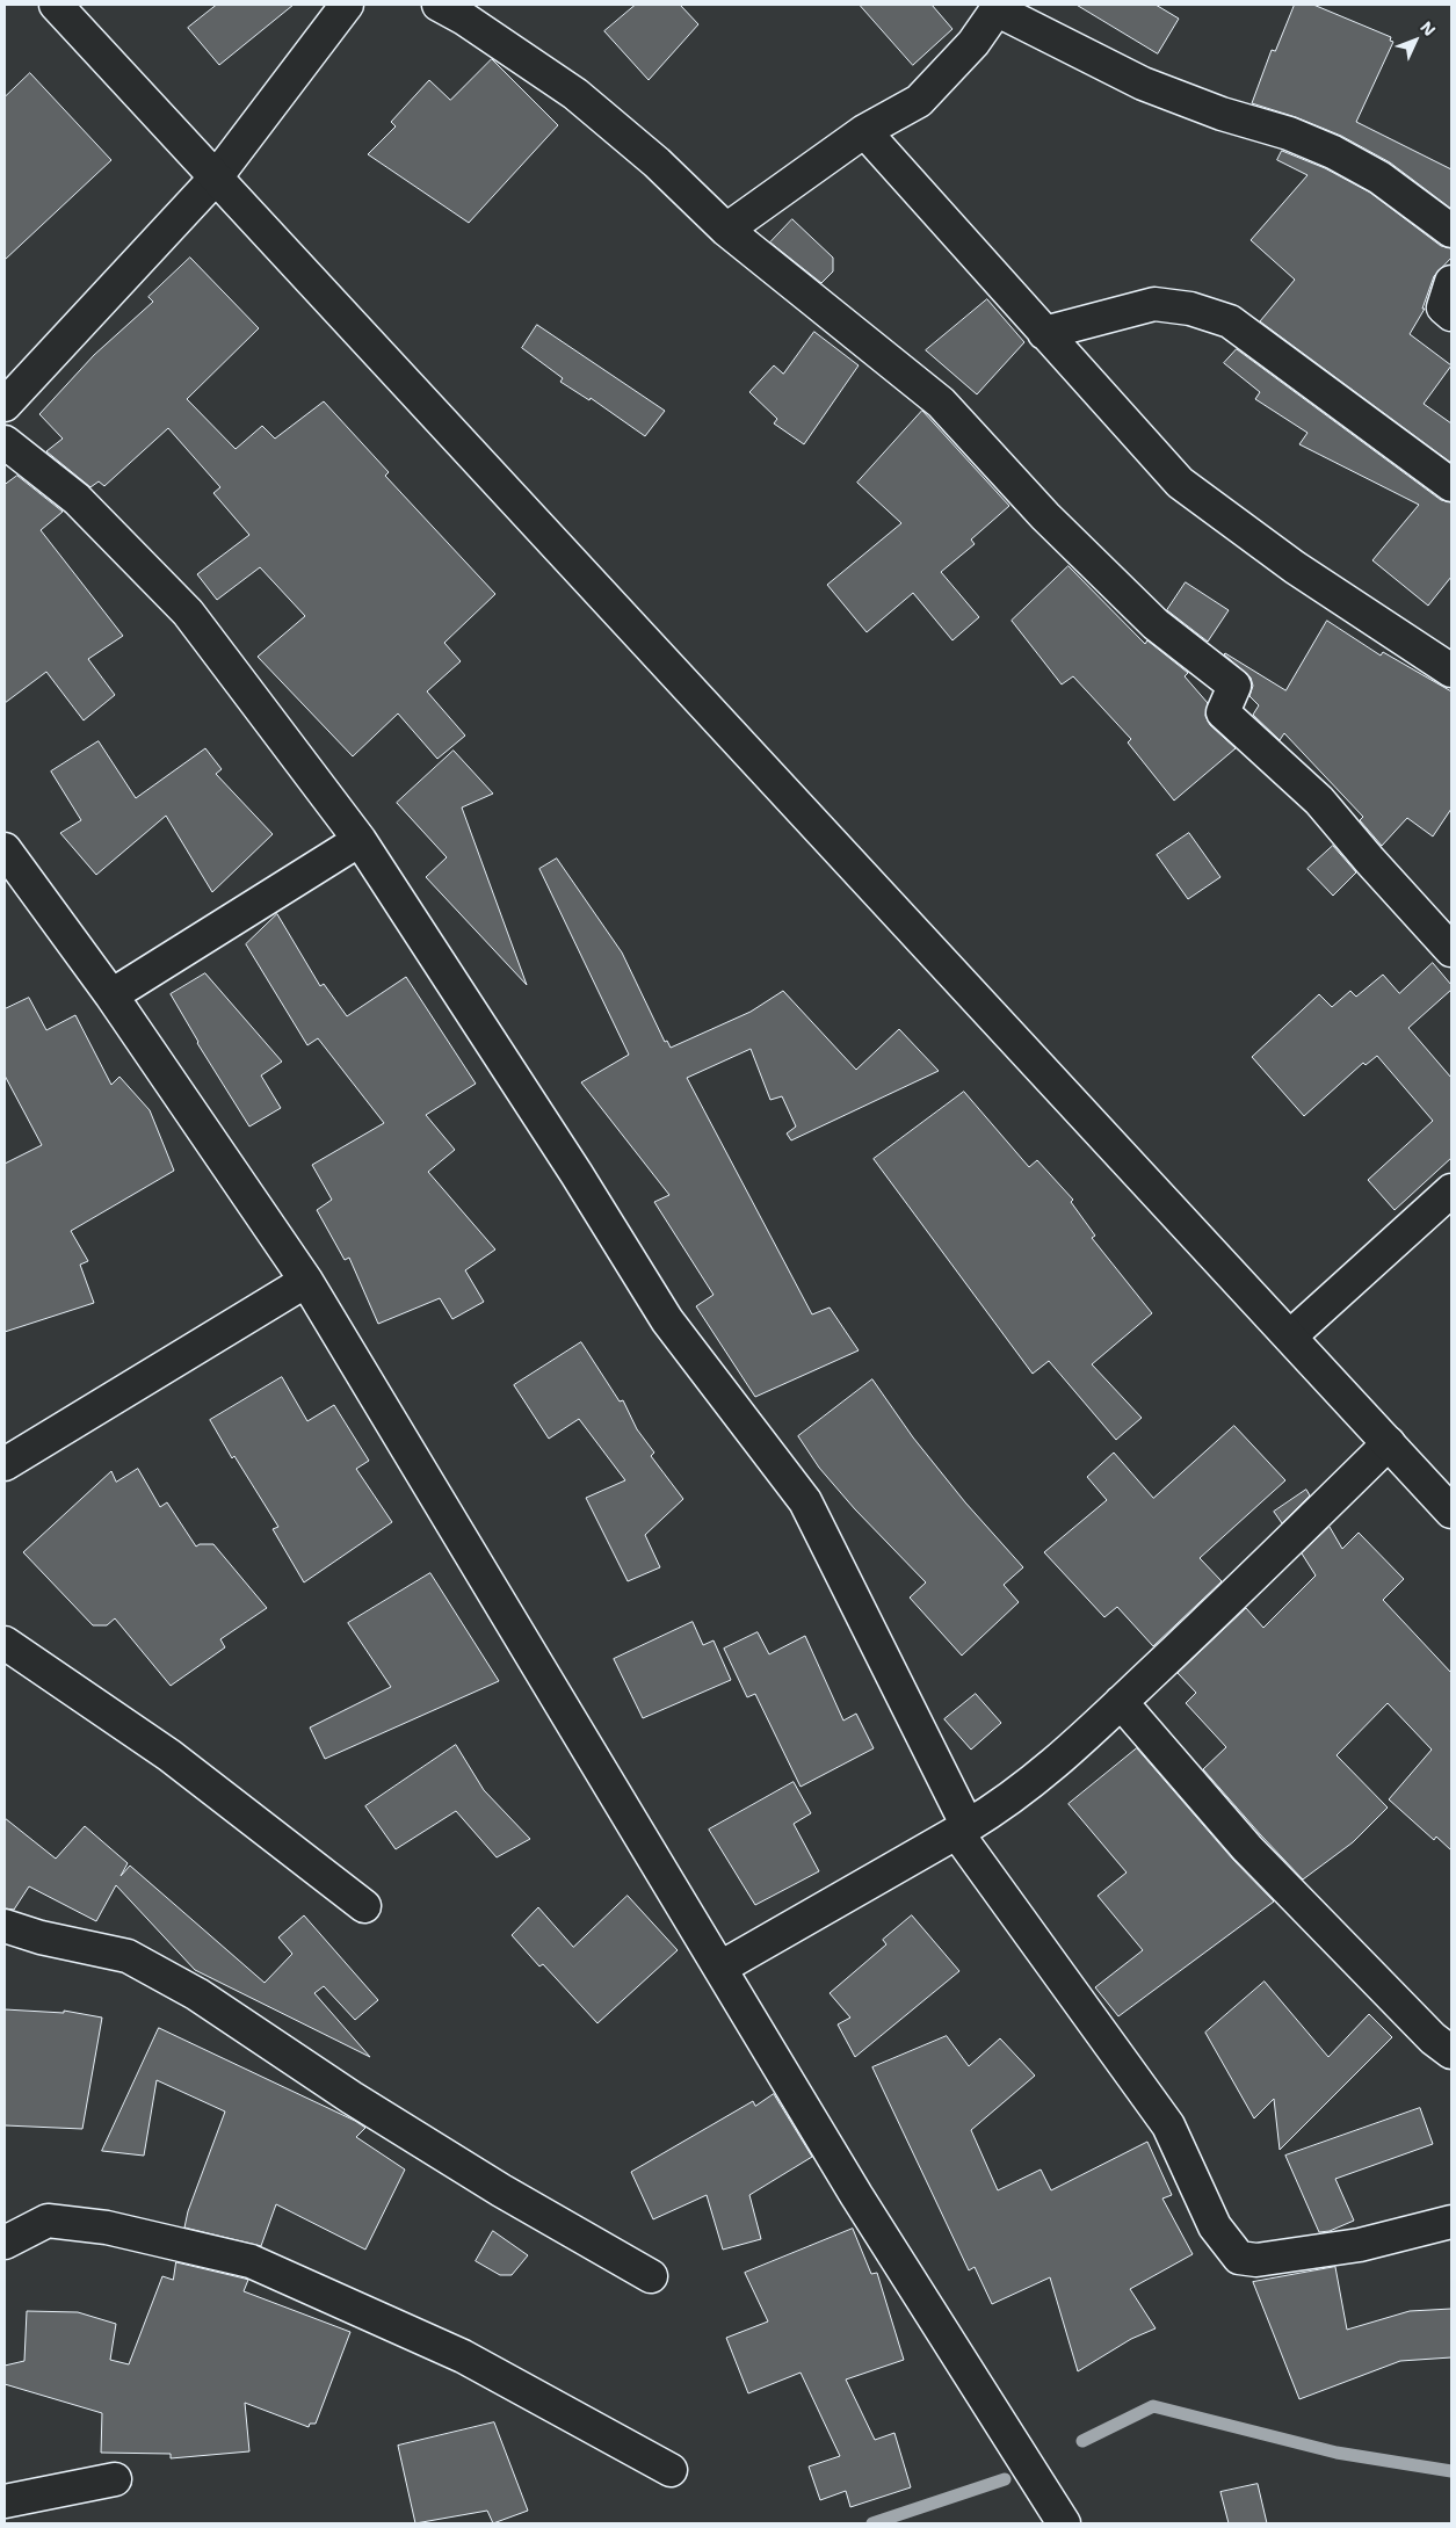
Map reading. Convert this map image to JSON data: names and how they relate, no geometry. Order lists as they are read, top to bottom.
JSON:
{
  "north": "top right"
}
